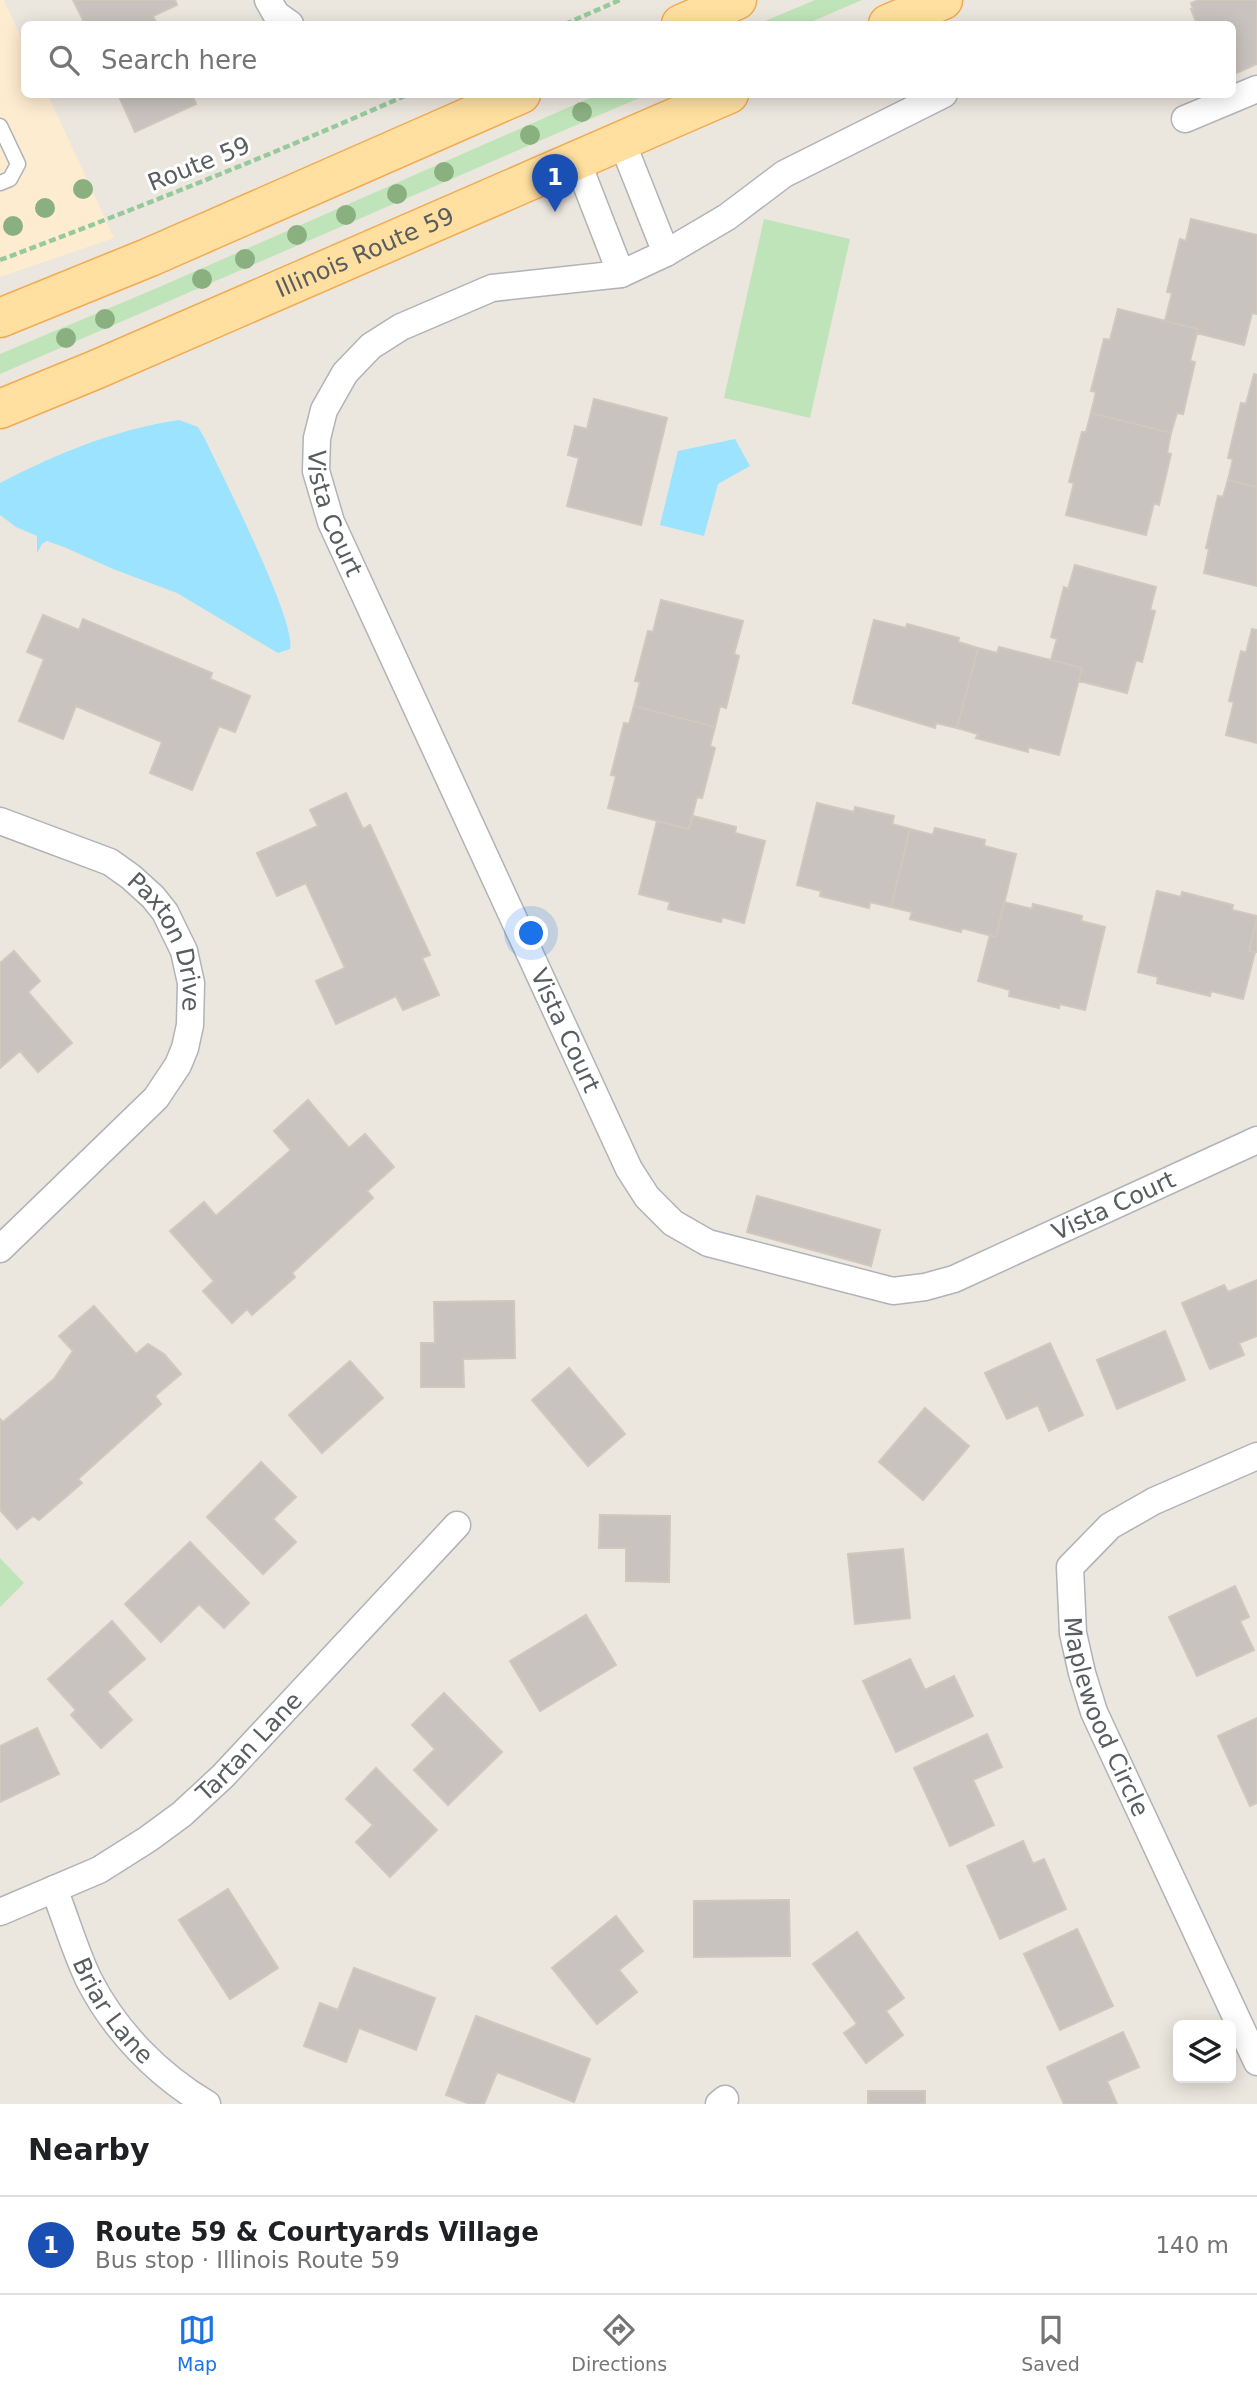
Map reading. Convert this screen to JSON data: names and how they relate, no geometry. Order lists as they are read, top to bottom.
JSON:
{
  "streets": {
    "main road": ["Illinois Route 59"],
    "street": [
      "Vista Court",
      "Paxton Drive",
      "Maplewood Circle",
      "Tartan Lane",
      "Briar Lane"
    ],
    "path": ["Route 59"]
  },
  "crossings": [
    ["Tartan Lane", "Briar Lane"]
  ],
  "page": {
    "search": "Search here",
    "pins": "1",
    "heading": "Nearby",
    "list": [
      {
        "mark": "1",
        "name": "Route 59 & Courtyards Village",
        "note": "Bus stop · Illinois Route 59",
        "value": "140 m"
      }
    ],
    "nav": ["Map", "Directions", "Saved"]
  }
}
